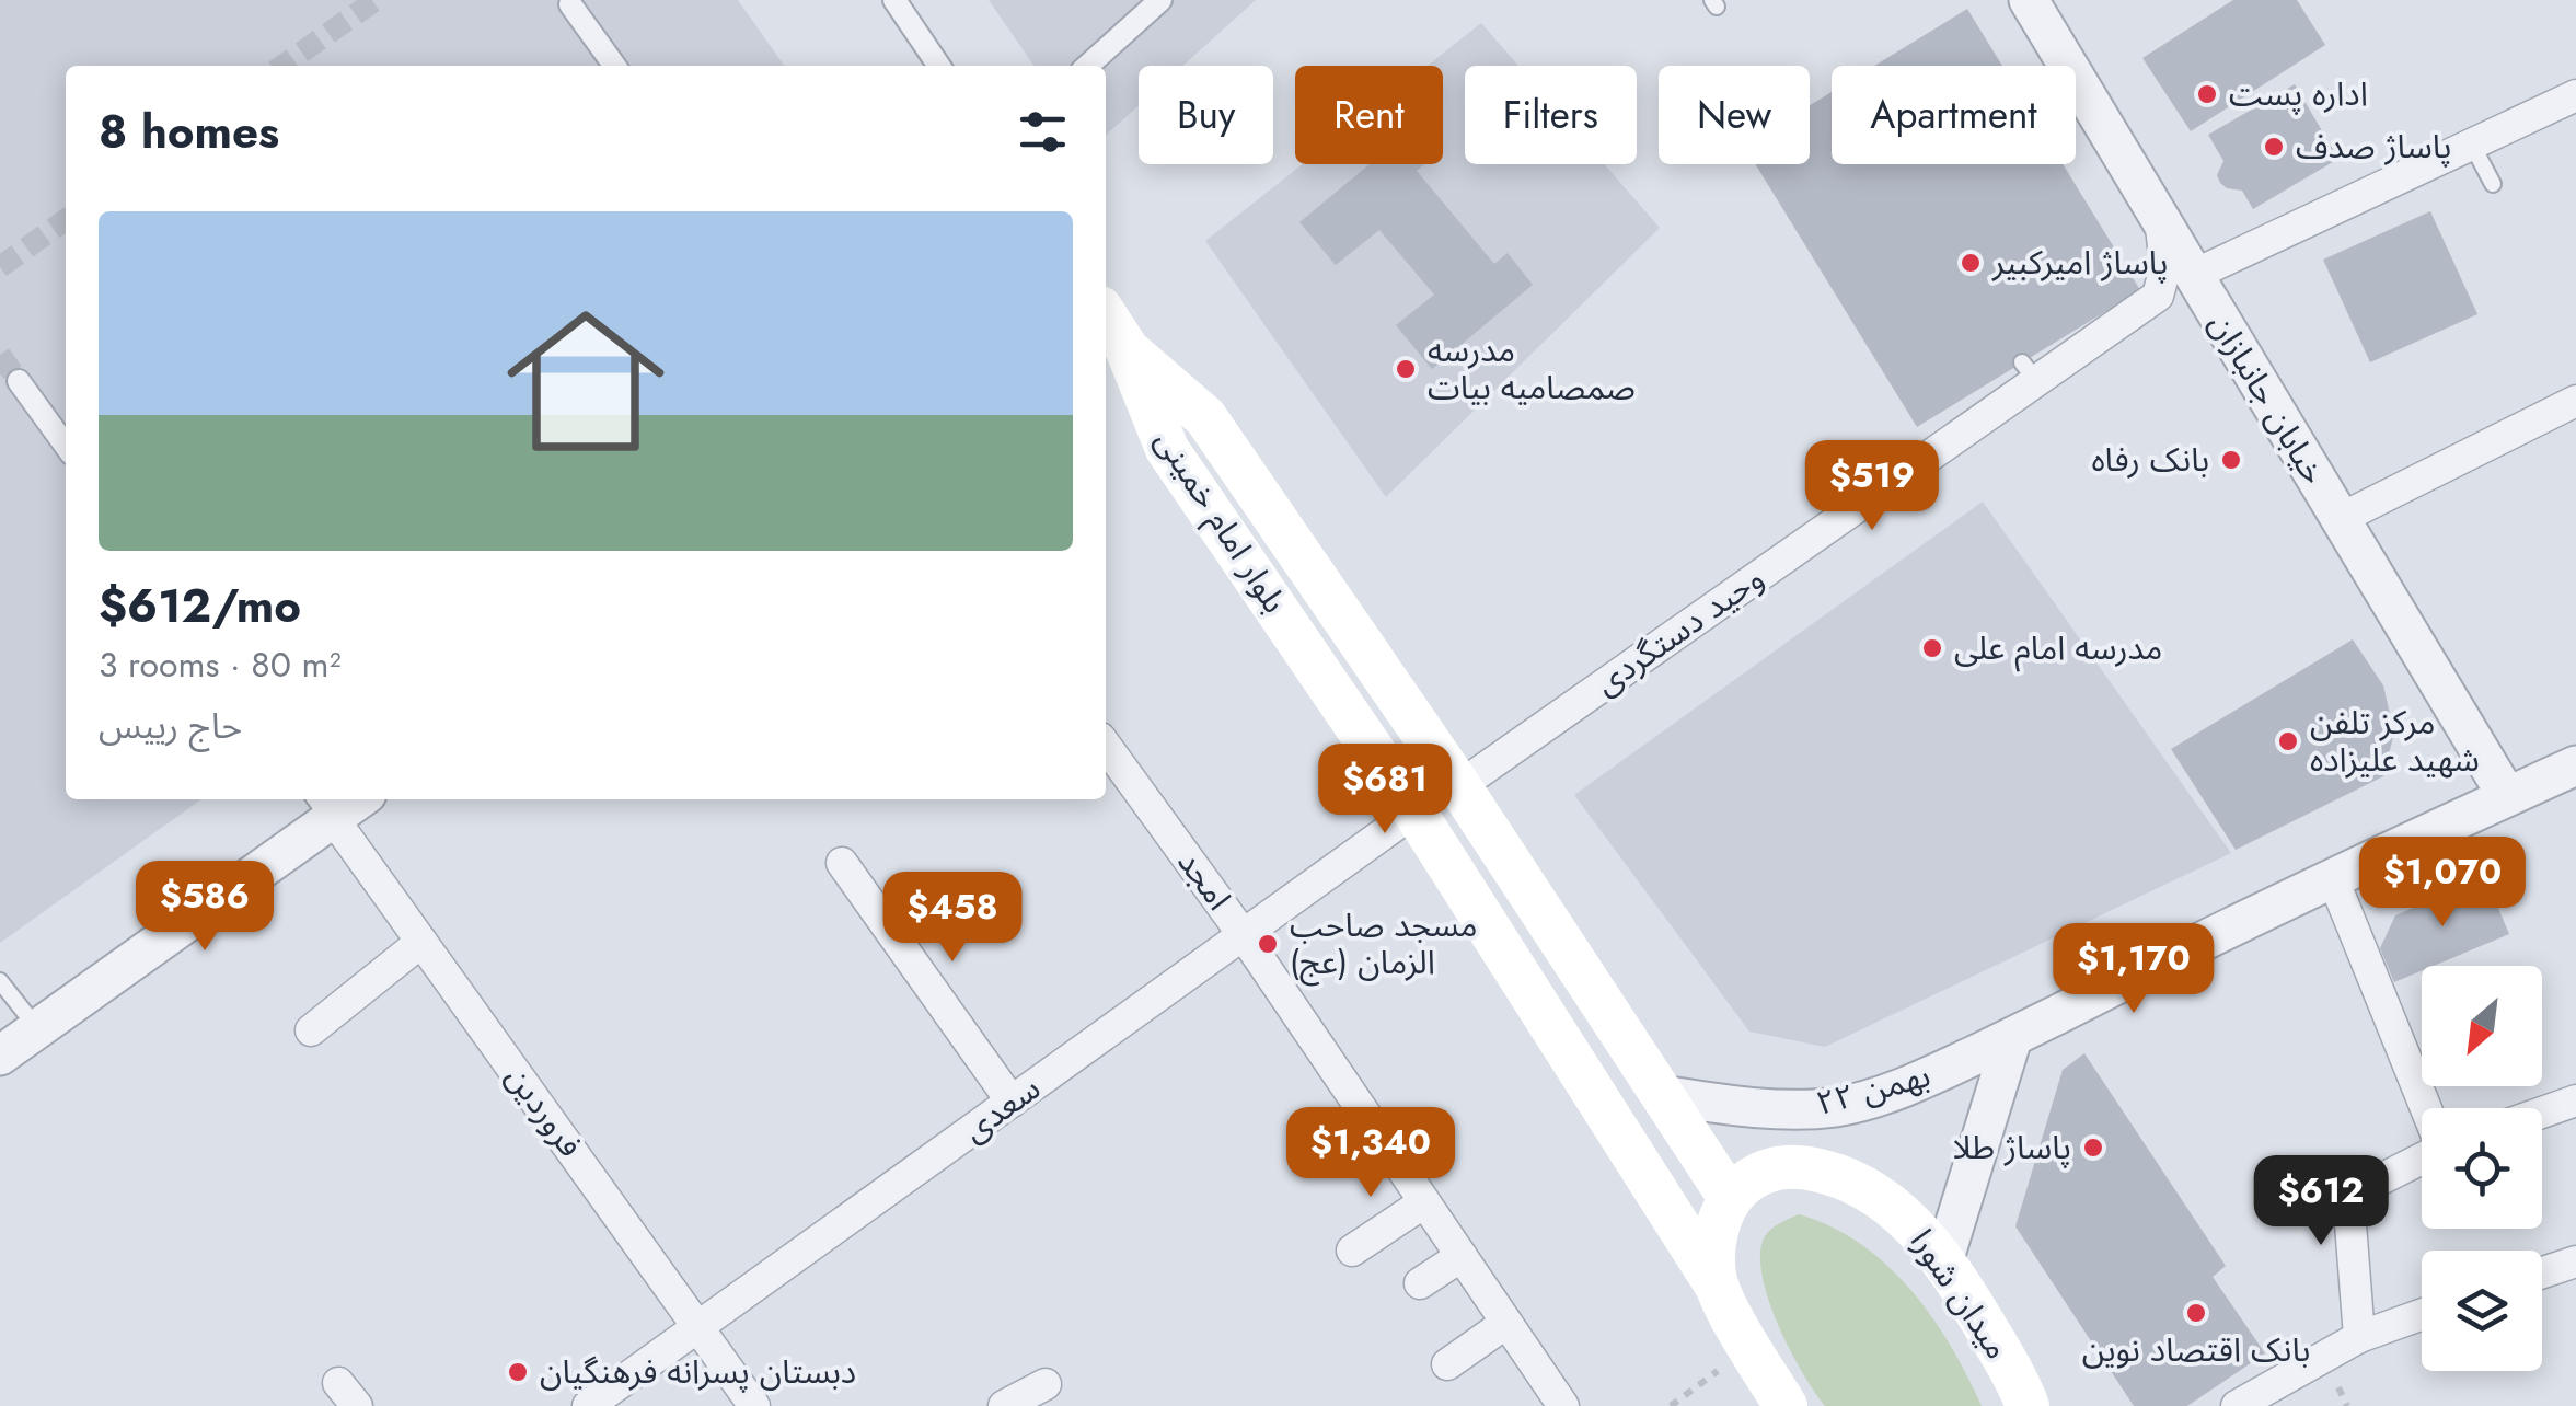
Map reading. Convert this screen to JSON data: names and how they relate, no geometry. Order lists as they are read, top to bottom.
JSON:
{
  "streets": {
    "main road": ["بلوار امام خمینی", "میدان شورا"],
    "street": [
      "خیابان جانبازان",
      "وحید دستگردی",
      "امجد",
      "۲۲ بهمن",
      "سعدی",
      "فروردین"
    ]
  },
  "crossings": [
    ["خیابان جانبازان", "وحید دستگردی"],
    ["خیابان جانبازان", "۲۲ بهمن"],
    ["بلوار امام خمینی", "وحید دستگردی"],
    ["بلوار امام خمینی", "۲۲ بهمن"],
    ["بلوار امام خمینی", "سعدی"],
    ["بلوار امام خمینی", "میدان شورا"],
    ["امجد", "سعدی"],
    ["سعدی", "فروردین"]
  ],
  "places": [
    "اداره پست",
    "پاساژ صدف",
    "پاساژ امیرکبیر",
    "مدرسه صمصامیه بیات",
    "بانک رفاه",
    "مدرسه امام علی",
    "مرکز تلفن شهید علیزاده",
    "مسجد صاحب الزمان (عج)",
    "پاساژ طلا",
    "بانک اقتصاد نوین",
    "دبستان پسرانه فرهنگیان"
  ],
  "north": "bottom left",
  "page": {
    "chip": [
      "Buy",
      "Rent",
      "Filters",
      "New",
      "Apartment"
    ],
    "heading": "8 homes",
    "list": [
      {
        "name": "$612/mo",
        "note": "3 rooms · 80 m² · حاج رییس"
      }
    ],
    "price": [
      "$519",
      "$681",
      "$1,070",
      "$586",
      "$458",
      "$1,170",
      "$1,340",
      "$612"
    ]
  }
}
